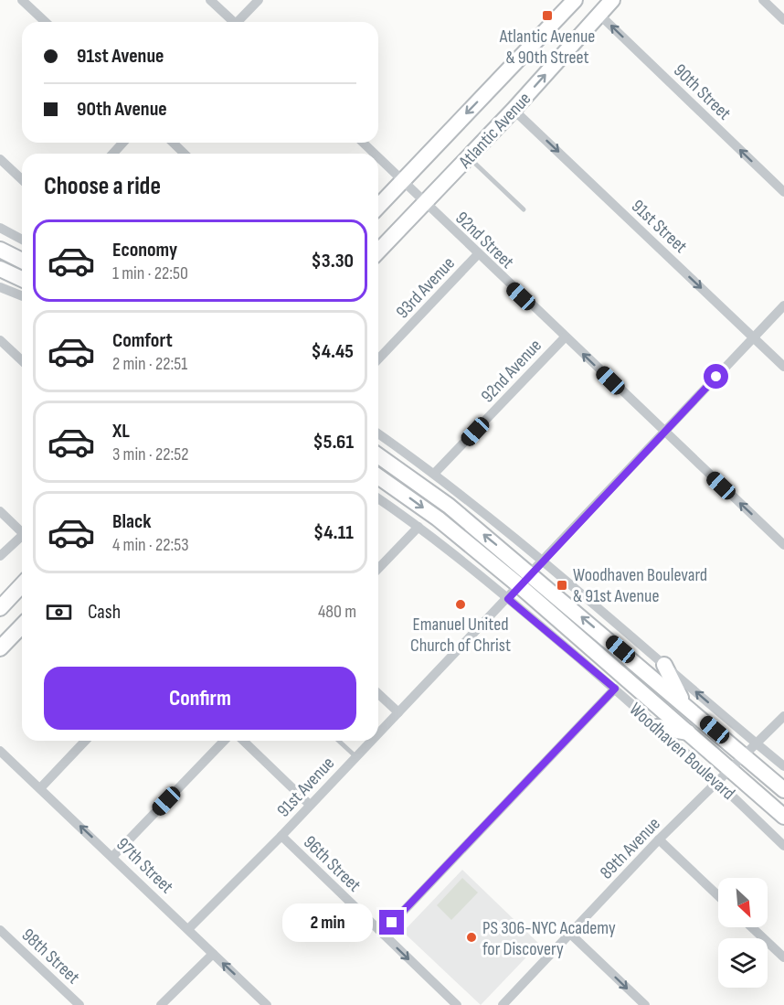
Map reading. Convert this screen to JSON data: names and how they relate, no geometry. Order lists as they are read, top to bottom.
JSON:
{
  "streets": {
    "main road": ["Atlantic Avenue", "Woodhaven Boulevard"],
    "street": [
      "90th Street",
      "91st Street",
      "92nd Street",
      "93rd Avenue",
      "92nd Avenue",
      "91st Avenue",
      "89th Avenue",
      "96th Street",
      "97th Street",
      "98th Street"
    ]
  },
  "crossings": [
    ["90th Street", "Atlantic Avenue"],
    ["Atlantic Avenue", "91st Street"],
    ["Atlantic Avenue", "92nd Street"],
    ["91st Street", "91st Avenue"],
    ["92nd Street", "93rd Avenue"],
    ["92nd Street", "92nd Avenue"],
    ["92nd Street", "91st Avenue"],
    ["Woodhaven Boulevard", "91st Avenue"],
    ["Woodhaven Boulevard", "89th Avenue"],
    ["91st Avenue", "96th Street"],
    ["91st Avenue", "97th Street"]
  ],
  "one_way": [
    "90th Street",
    "91st Street",
    "92nd Street",
    "97th Street"
  ],
  "places": {
    "transit": ["Atlantic Avenue & 90th Street", "Woodhaven Boulevard & 91st Avenue"],
    "other": ["Emanuel United Church of Christ", "PS 306-NYC Academy for Discovery"]
  },
  "north": "bottom right",
  "page": {
    "banner": ["91st Avenue", "90th Avenue"],
    "heading": "Choose a ride",
    "list": [
      {
        "name": "Economy",
        "note": "1 min · 22:50",
        "value": "$3.30"
      },
      {
        "name": "Comfort",
        "note": "2 min · 22:51",
        "value": "$4.45"
      },
      {
        "name": "XL",
        "note": "3 min · 22:52",
        "value": "$5.61"
      },
      {
        "name": "Black",
        "note": "4 min · 22:53",
        "value": "$4.11"
      }
    ],
    "pay": ["Cash", "480 m"],
    "buttons": "Confirm",
    "bubble": "2 min"
  }
}
